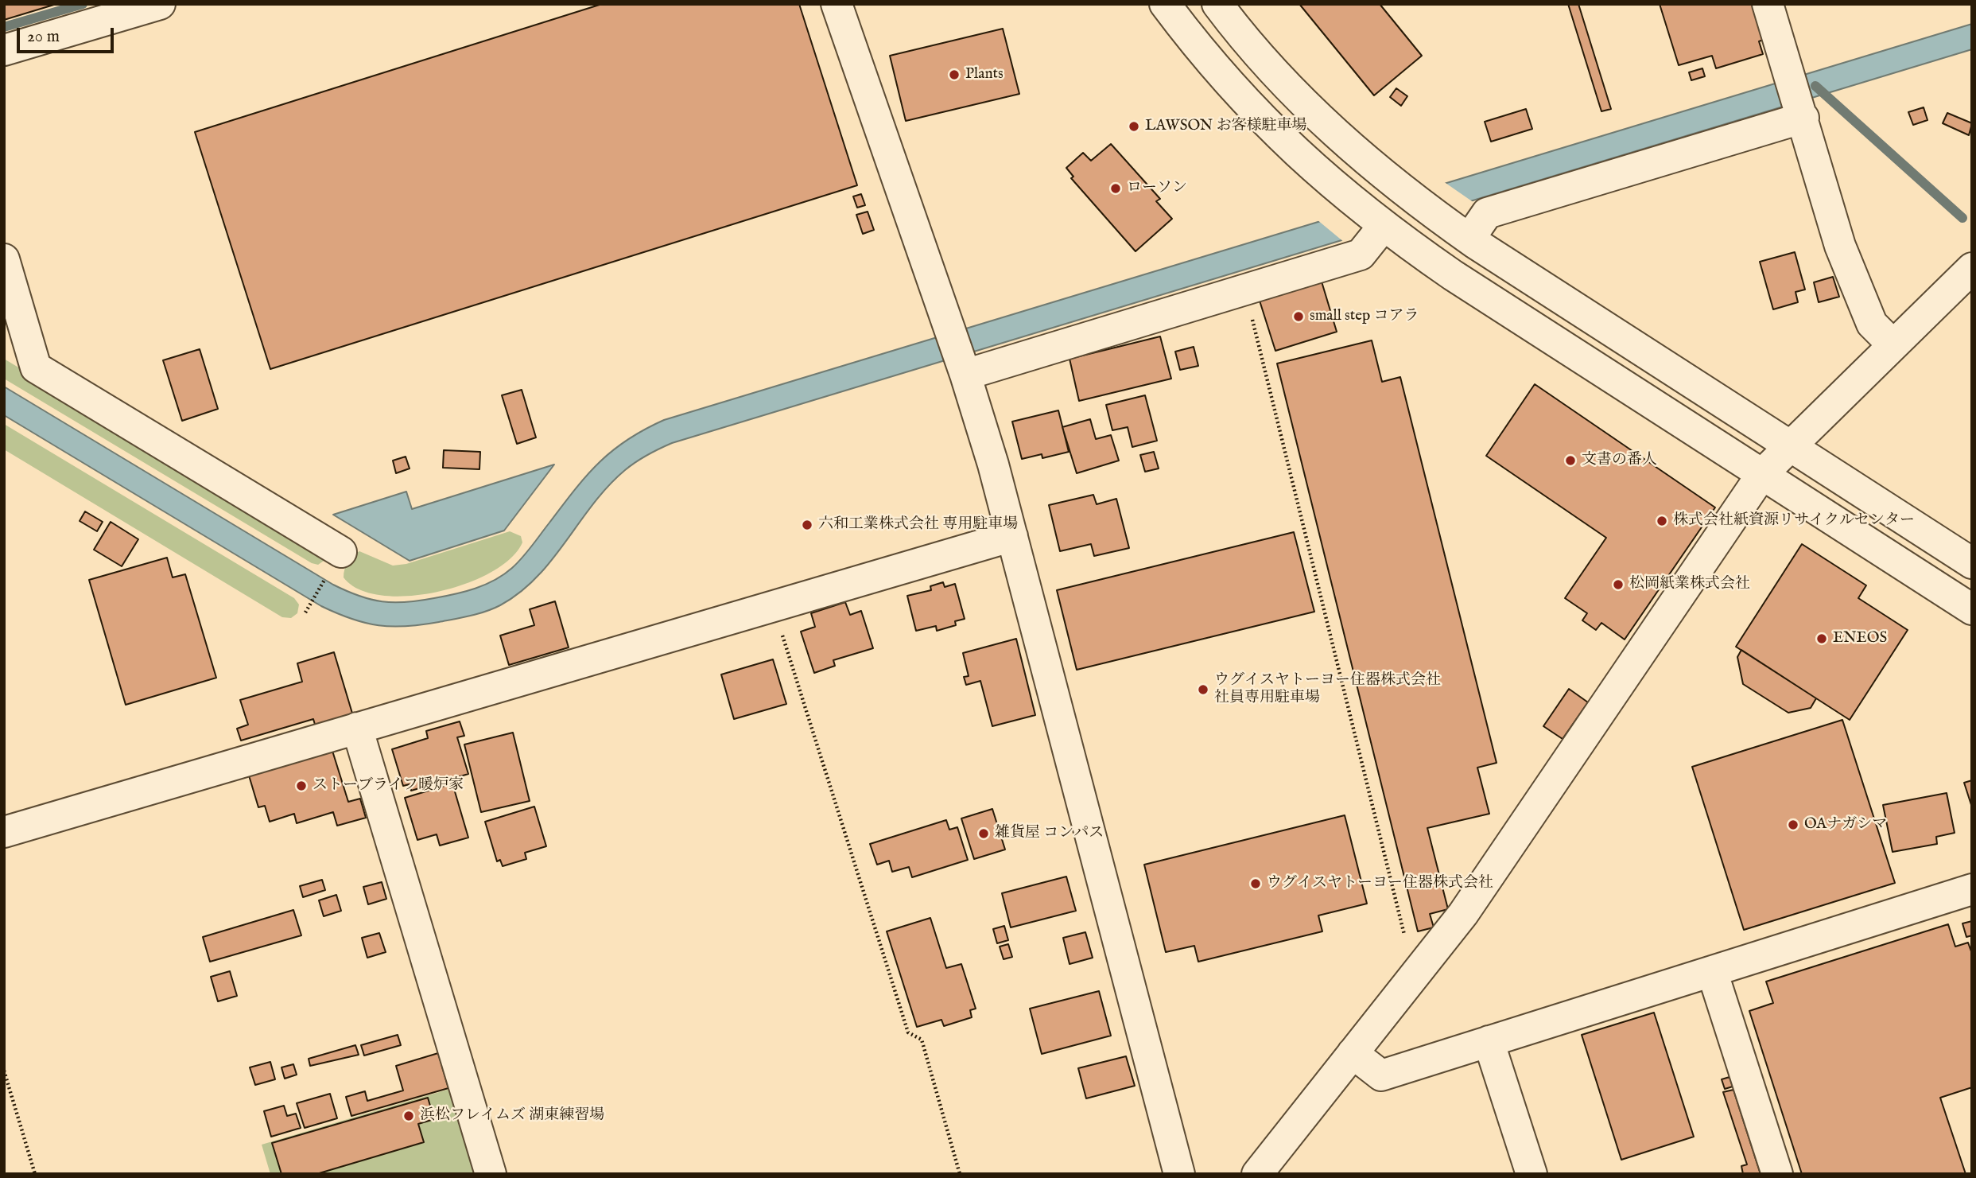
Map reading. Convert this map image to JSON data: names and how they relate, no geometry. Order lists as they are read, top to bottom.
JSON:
{
  "places": [
    "Plants",
    "LAWSON お客様駐車場",
    "ローソン",
    "small step コアラ",
    "文書の番人",
    "株式会社紙資源リサイクルセンター",
    "六和工業株式会社 専用駐車場",
    "松岡紙業株式会社",
    "ENEOS",
    "ウグイスヤトーヨー住器株式会社 社員専用駐車場",
    "ストーブライフ暖炉家",
    "OAナガシマ",
    "雑貨屋 コンパス",
    "ウグイスヤトーヨー住器株式会社",
    "浜松フレイムズ 湖東練習場"
  ],
  "scale_bar": "20 m"
}
